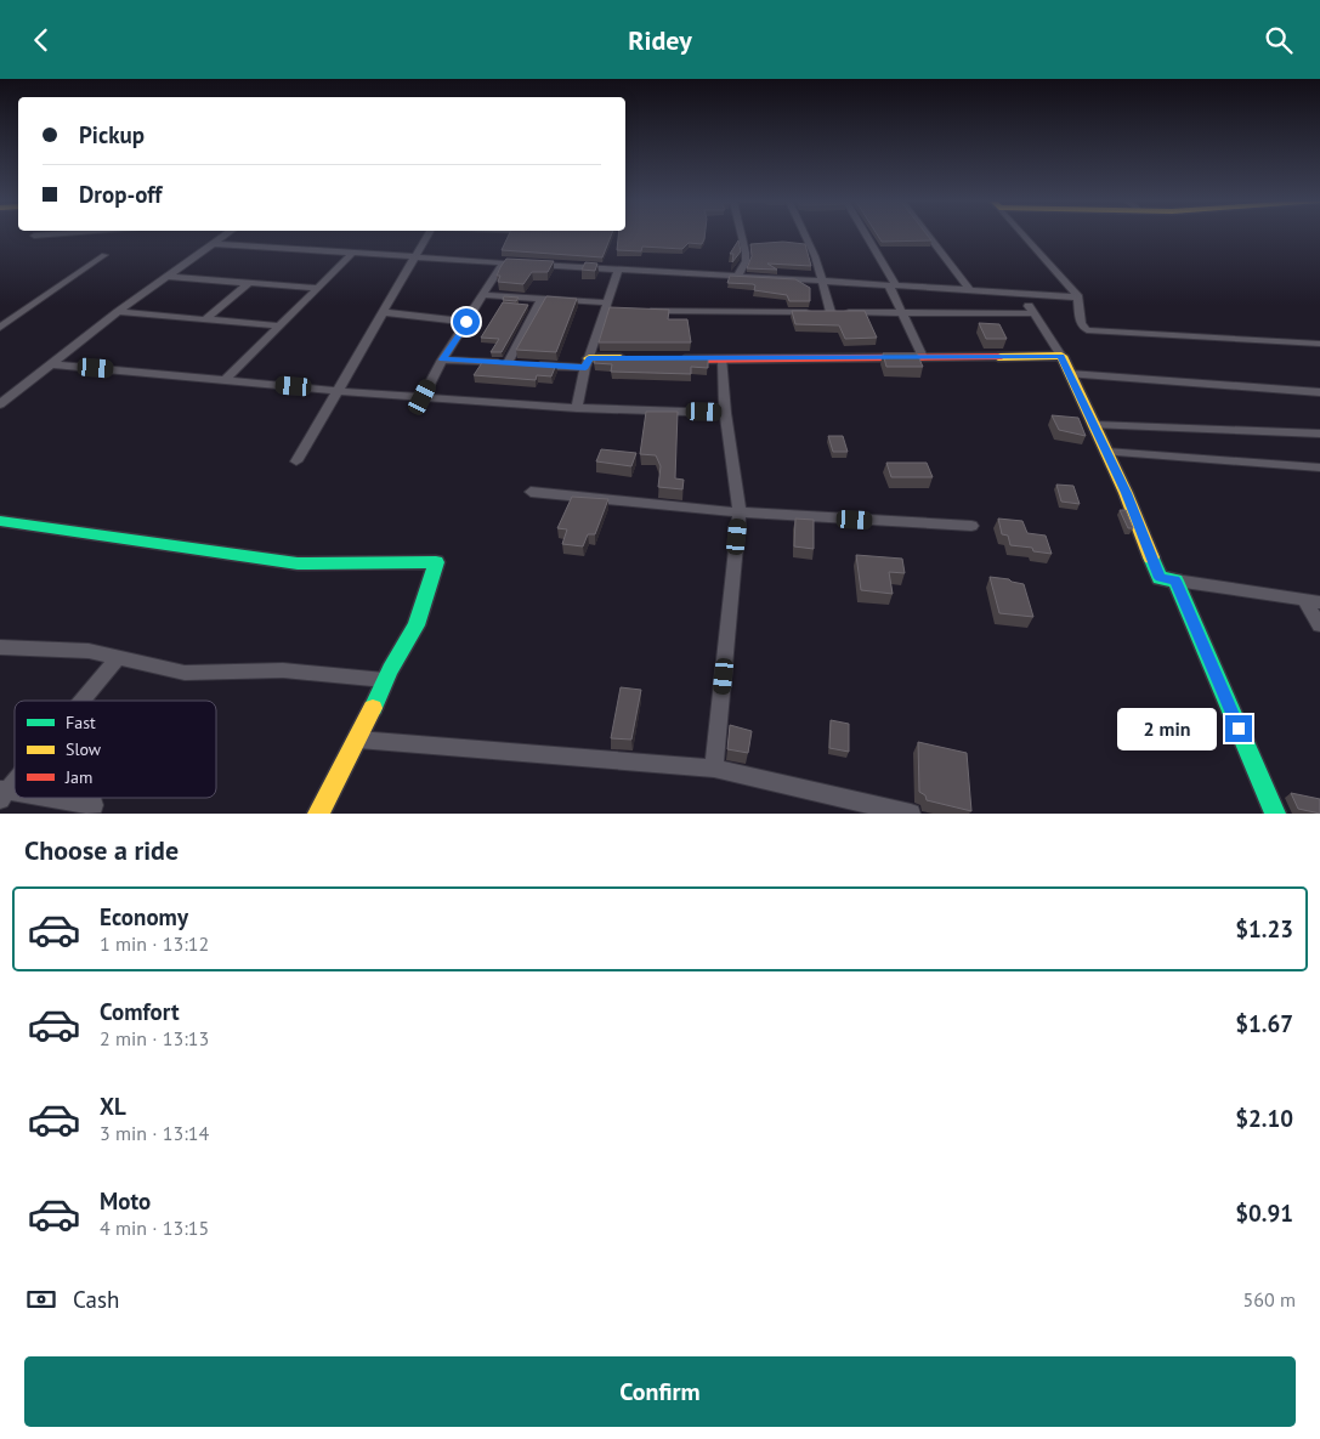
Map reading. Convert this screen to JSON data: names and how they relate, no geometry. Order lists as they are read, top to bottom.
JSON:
{
  "legend": ["Fast", "Slow", "Jam"],
  "page": {
    "header": "Ridey",
    "banner": ["Pickup", "Drop-off"],
    "bubble": "2 min",
    "heading": "Choose a ride",
    "list": [
      {
        "name": "Economy",
        "note": "1 min · 13:12",
        "value": "$1.23"
      },
      {
        "name": "Comfort",
        "note": "2 min · 13:13",
        "value": "$1.67"
      },
      {
        "name": "XL",
        "note": "3 min · 13:14",
        "value": "$2.10"
      },
      {
        "name": "Moto",
        "note": "4 min · 13:15",
        "value": "$0.91"
      }
    ],
    "pay": ["Cash", "560 m"],
    "buttons": "Confirm"
  }
}
